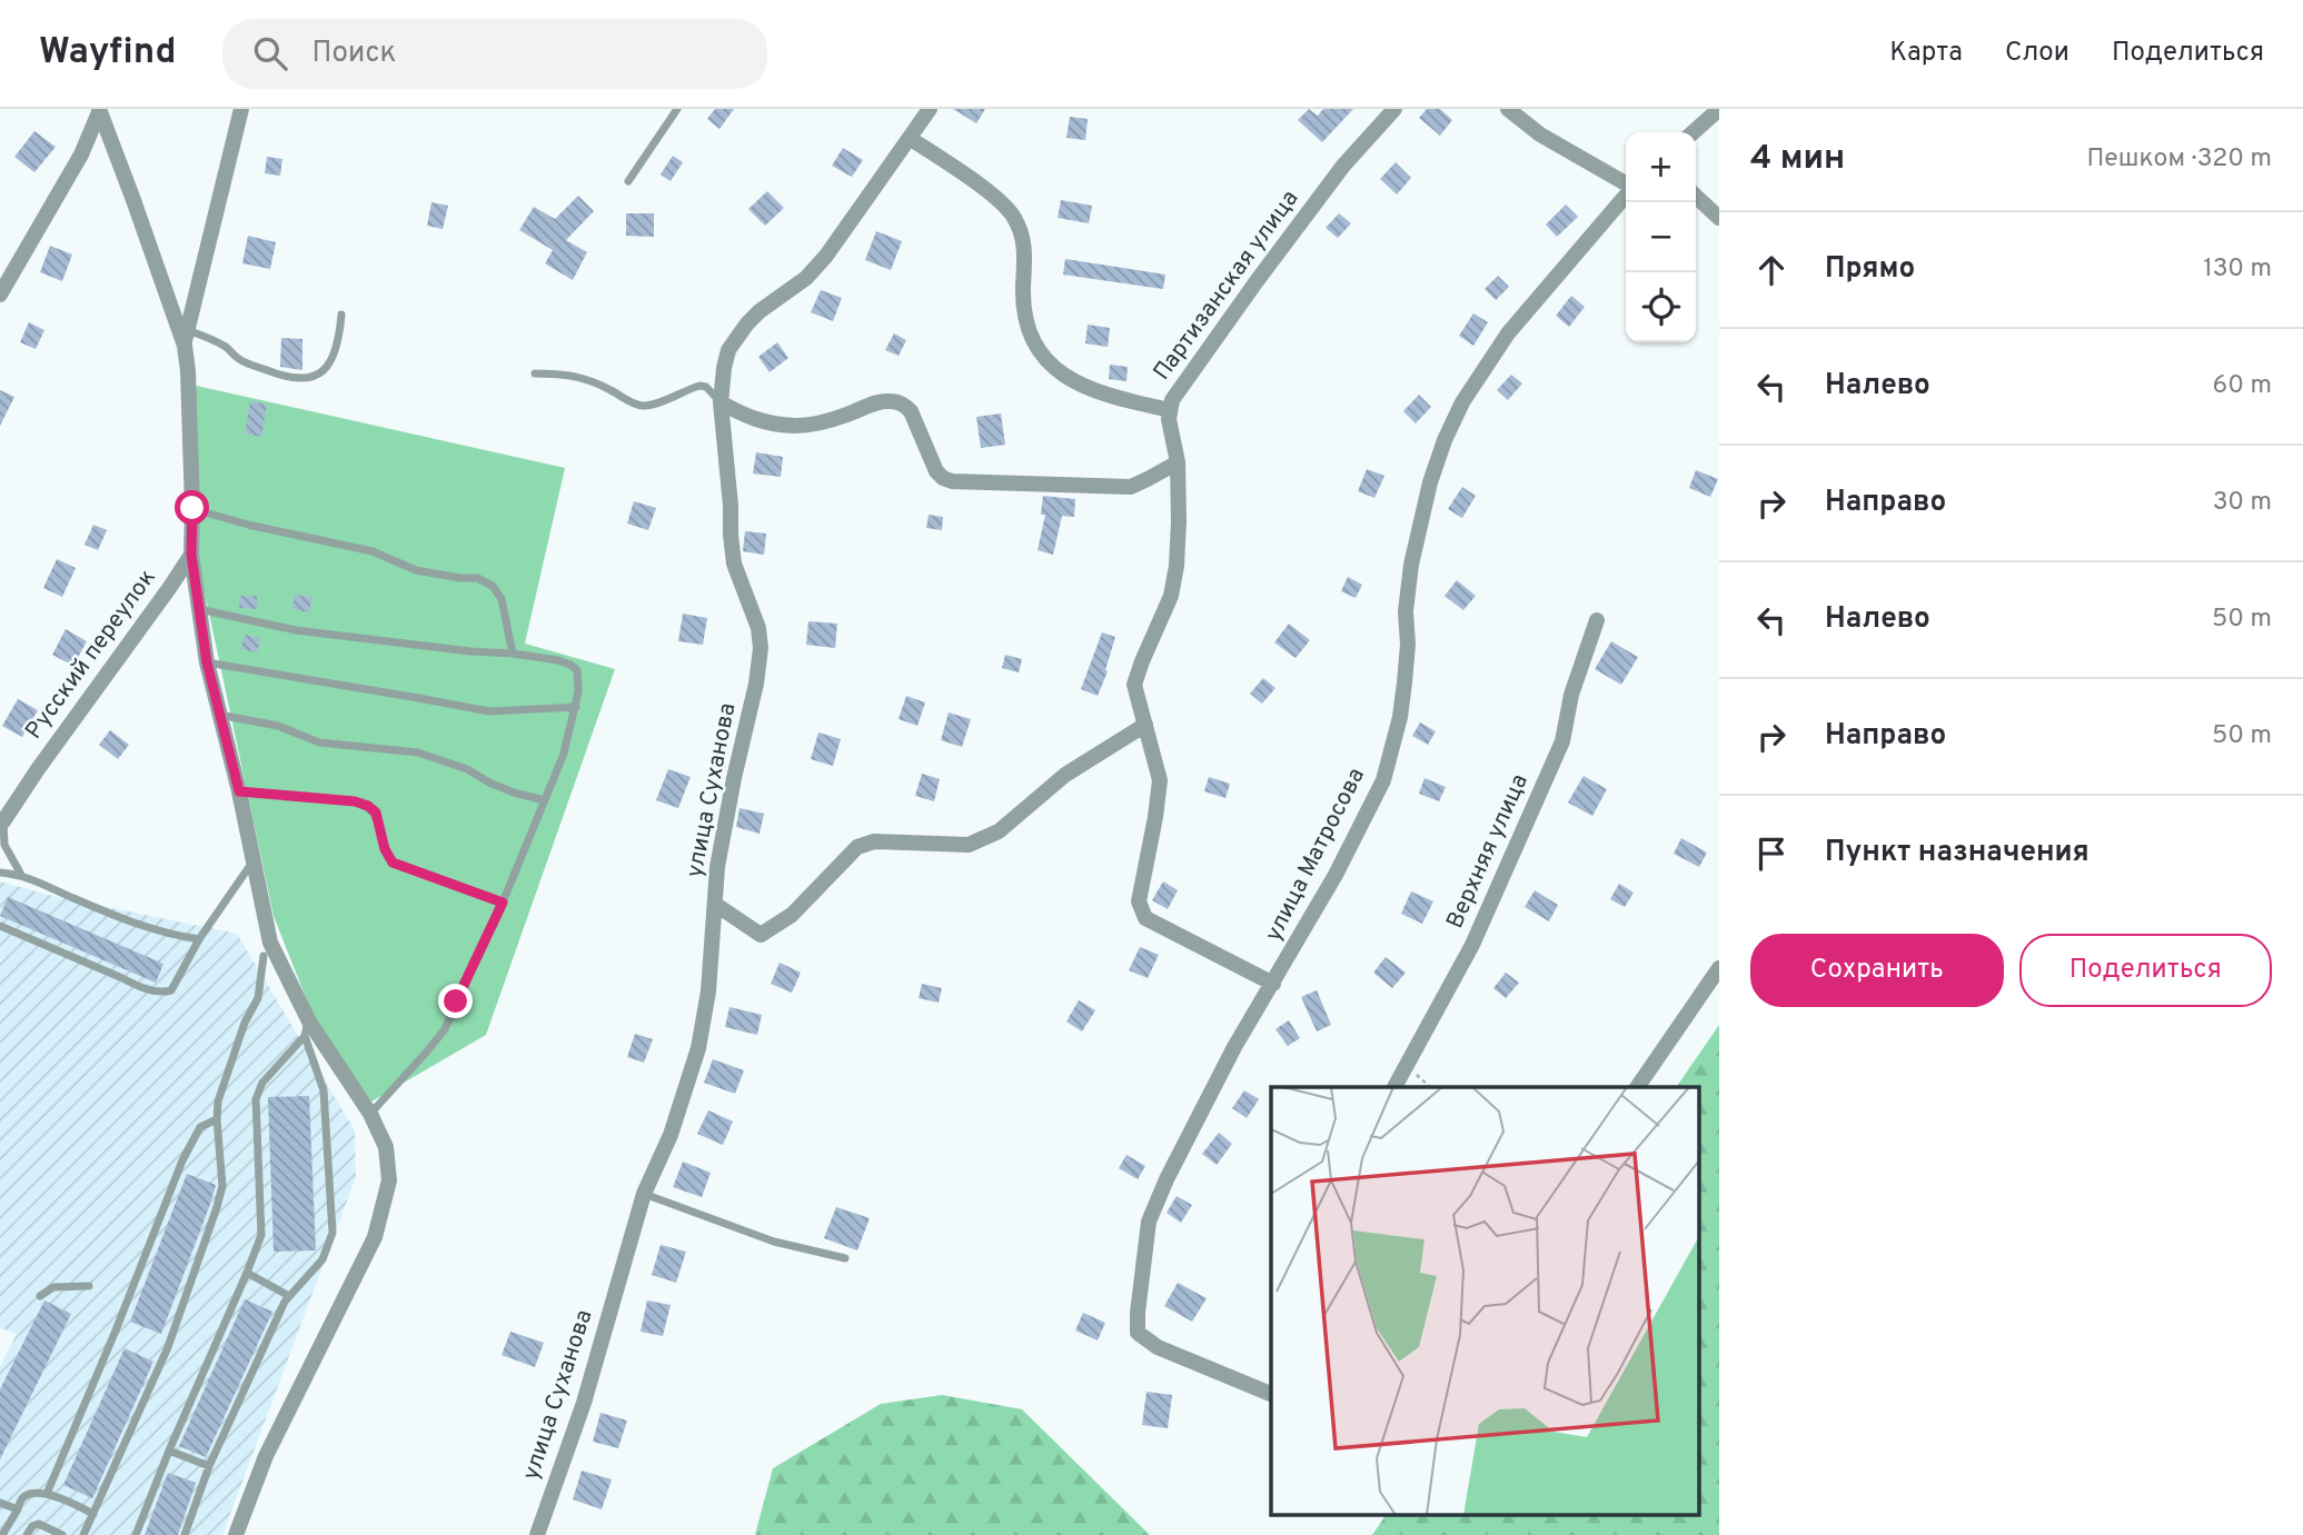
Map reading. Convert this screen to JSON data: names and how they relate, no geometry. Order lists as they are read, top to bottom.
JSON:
{
  "streets": {
    "street": [
      "Партизанская улица",
      "Русский переулок",
      "улица Суханова",
      "Верхняя улица",
      "улица Матросова"
    ]
  },
  "crossings": [
    ["Партизанская улица", "улица Матросова"]
  ],
  "page": {
    "header": "Wayfind",
    "search": "Поиск",
    "nav": ["Карта", "Слои", "Поделиться"],
    "heading": ["4 мин", "Пешком · 320 m"],
    "map_buttons": ["+", "−"],
    "list": [
      ["Прямо", "130 m"],
      ["Налево", "60 m"],
      ["Направо", "30 m"],
      ["Налево", "50 m"],
      ["Направо", "50 m"],
      "Пункт назначения"
    ],
    "buttons": ["Сохранить", "Поделиться"]
  }
}
